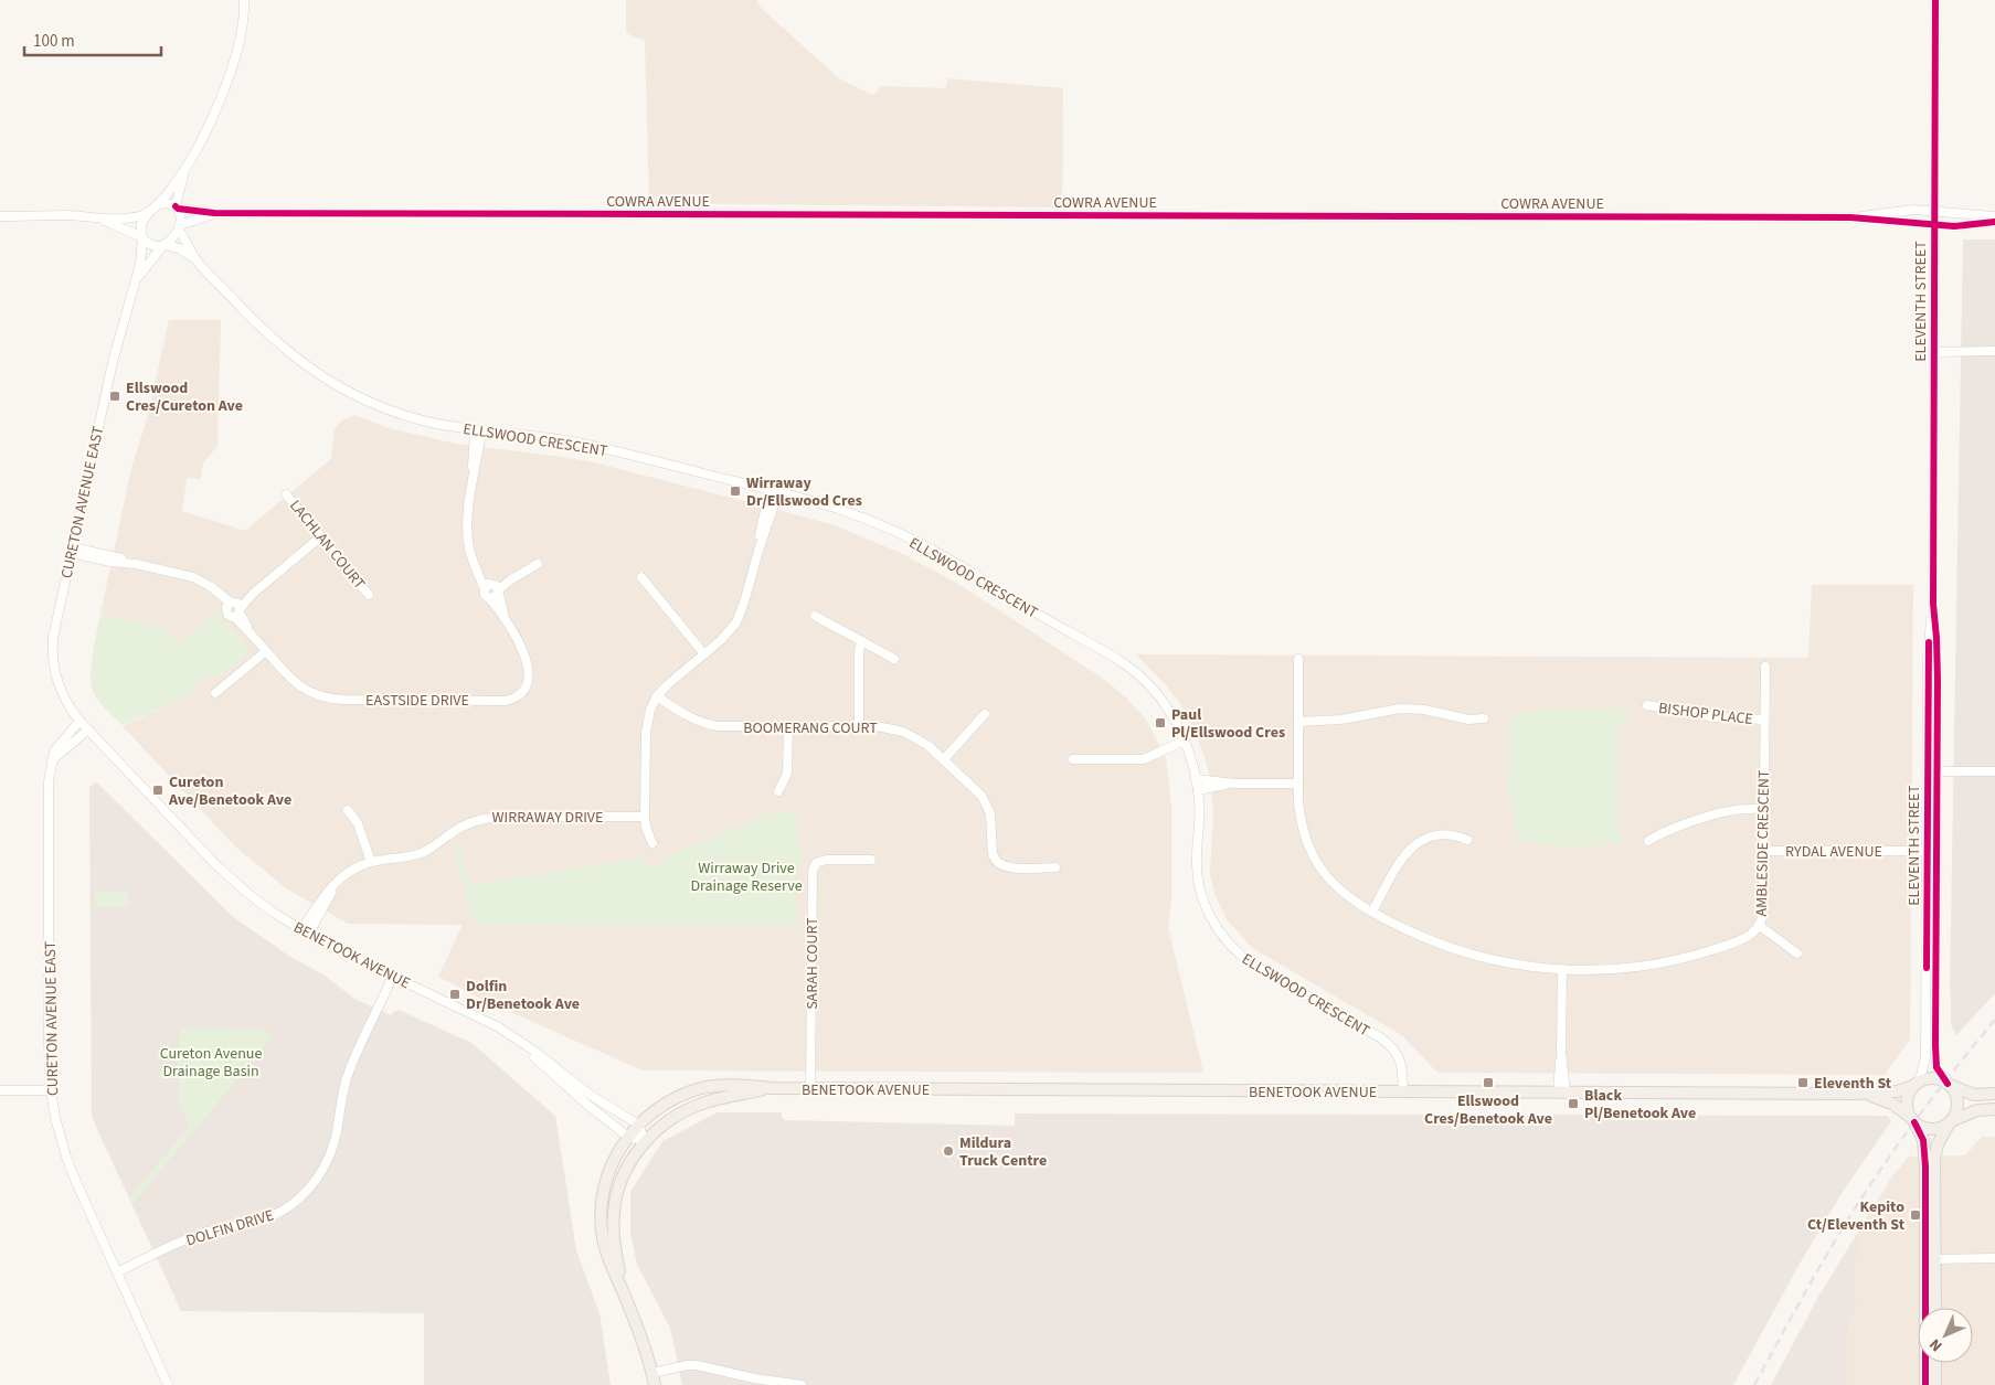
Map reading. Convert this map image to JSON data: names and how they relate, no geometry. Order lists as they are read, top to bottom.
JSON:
{
  "streets": {
    "main road": ["BENETOOK AVENUE"],
    "street": [
      "COWRA AVENUE",
      "ELEVENTH STREET",
      "ELLSWOOD CRESCENT",
      "CURETON AVENUE EAST",
      "LACHLAN COURT",
      "EASTSIDE DRIVE",
      "BISHOP PLACE",
      "BOOMERANG COURT",
      "WIRRAWAY DRIVE",
      "AMBLESIDE CRESCENT",
      "RYDAL AVENUE",
      "SARAH COURT",
      "DOLFIN DRIVE"
    ]
  },
  "crossings": [
    ["COWRA AVENUE", "ELEVENTH STREET"],
    ["ELEVENTH STREET", "RYDAL AVENUE"],
    ["ELEVENTH STREET", "BENETOOK AVENUE"],
    ["ELLSWOOD CRESCENT", "CURETON AVENUE EAST"],
    ["ELLSWOOD CRESCENT", "EASTSIDE DRIVE"],
    ["ELLSWOOD CRESCENT", "BENETOOK AVENUE"],
    ["CURETON AVENUE EAST", "EASTSIDE DRIVE"],
    ["CURETON AVENUE EAST", "BENETOOK AVENUE"],
    ["CURETON AVENUE EAST", "DOLFIN DRIVE"],
    ["BISHOP PLACE", "AMBLESIDE CRESCENT"],
    ["WIRRAWAY DRIVE", "BENETOOK AVENUE"],
    ["AMBLESIDE CRESCENT", "RYDAL AVENUE"],
    ["BENETOOK AVENUE", "SARAH COURT"],
    ["BENETOOK AVENUE", "DOLFIN DRIVE"]
  ],
  "parks": ["Wirraway Drive Drainage Reserve", "Cureton Avenue Drainage Basin"],
  "places": {
    "transit": [
      "Ellswood Cres/Cureton Ave",
      "Wirraway Dr/Ellswood Cres",
      "Paul Pl/Ellswood Cres",
      "Cureton Ave/Benetook Ave",
      "Dolfin Dr/Benetook Ave",
      "Ellswood Cres/Benetook Ave",
      "Eleventh St",
      "Black Pl/Benetook Ave",
      "Kepito Ct/Eleventh St"
    ],
    "other": ["Mildura Truck Centre"]
  },
  "scale_bar": "100 m",
  "north": "bottom left"
}
